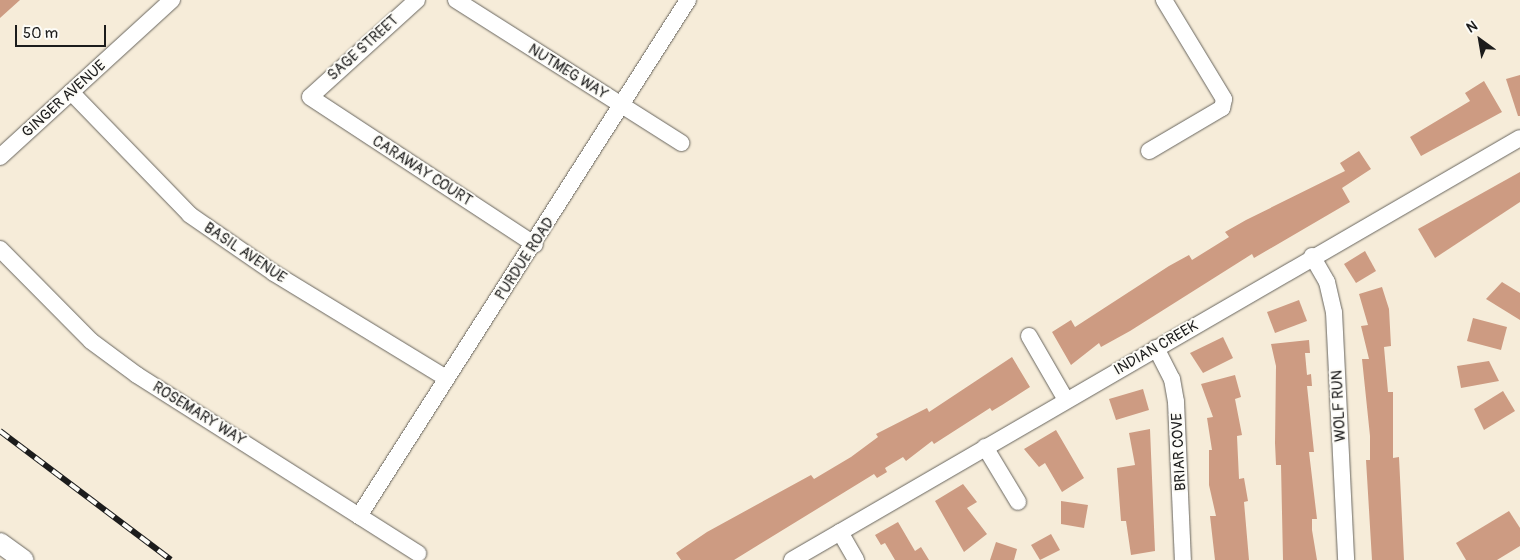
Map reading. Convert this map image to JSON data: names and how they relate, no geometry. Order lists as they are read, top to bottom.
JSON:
{
  "streets": {
    "street": [
      "SAGE STREET",
      "NUTMEG WAY",
      "GINGER AVENUE",
      "CARAWAY COURT",
      "BASIL AVENUE",
      "PURDUE ROAD",
      "INDIAN CREEK",
      "WOLF RUN",
      "ROSEMARY WAY",
      "BRIAR COVE"
    ]
  },
  "crossings": [
    ["SAGE STREET", "CARAWAY COURT"],
    ["NUTMEG WAY", "PURDUE ROAD"],
    ["GINGER AVENUE", "BASIL AVENUE"],
    ["CARAWAY COURT", "PURDUE ROAD"],
    ["BASIL AVENUE", "PURDUE ROAD"],
    ["PURDUE ROAD", "ROSEMARY WAY"],
    ["INDIAN CREEK", "WOLF RUN"],
    ["INDIAN CREEK", "BRIAR COVE"]
  ],
  "scale_bar": "50 m",
  "north": "top left"
}
